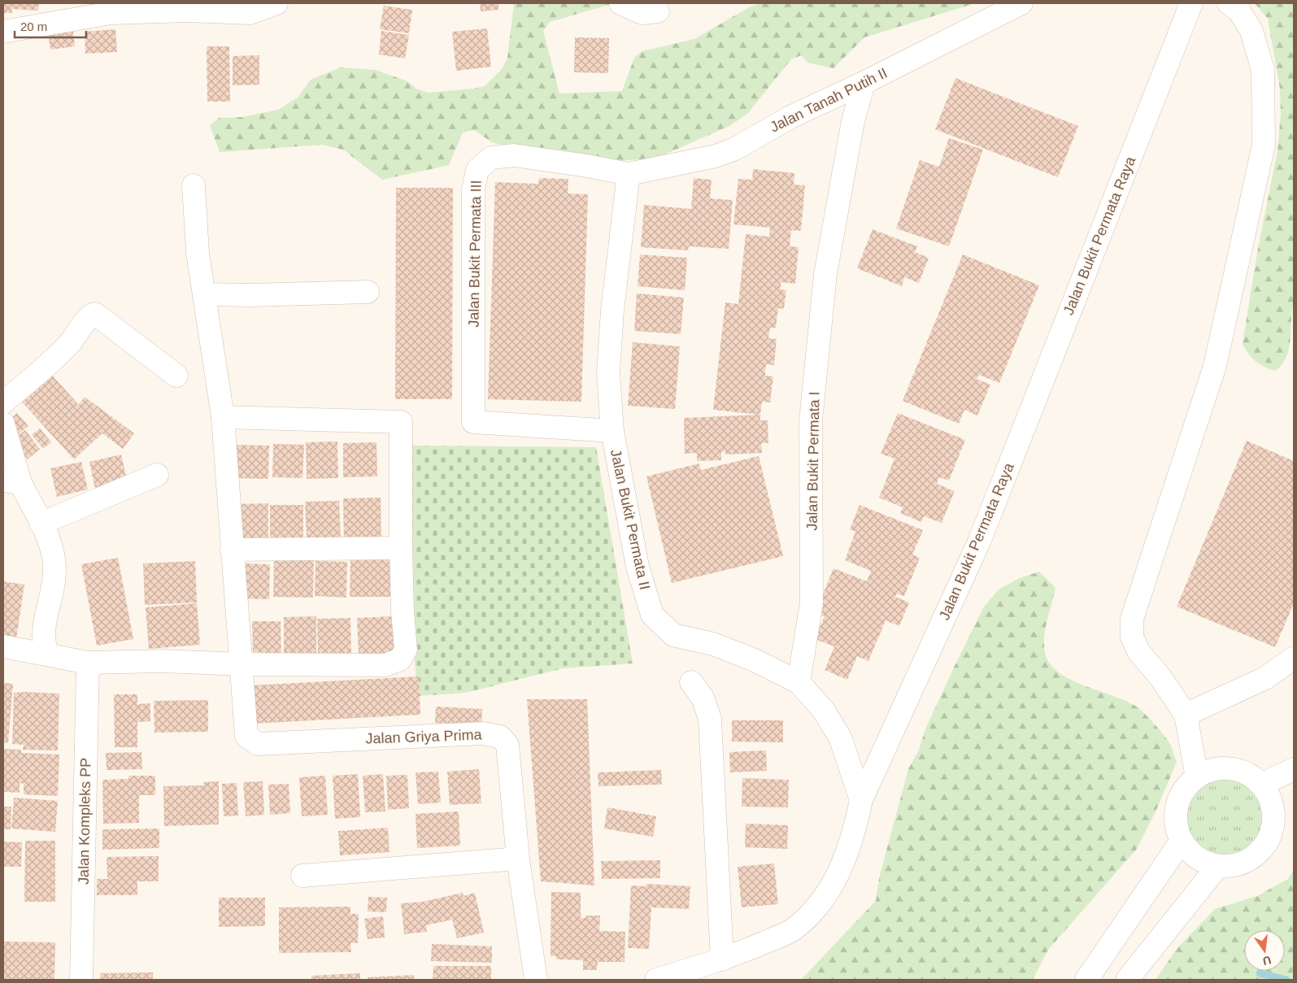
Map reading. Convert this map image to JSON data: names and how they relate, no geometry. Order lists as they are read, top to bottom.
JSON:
{
  "streets": {
    "street": [
      "Jalan Tanah Putih II",
      "Jalan Bukit Permata Raya",
      "Jalan Bukit Permata III",
      "Jalan Bukit Permata I",
      "Jalan Bukit Permata II",
      "Jalan Griya Prima",
      "Jalan Kompleks PP"
    ]
  },
  "crossings": [
    ["Jalan Tanah Putih II", "Jalan Bukit Permata III"],
    ["Jalan Tanah Putih II", "Jalan Bukit Permata I"],
    ["Jalan Tanah Putih II", "Jalan Bukit Permata II"],
    ["Jalan Bukit Permata III", "Jalan Bukit Permata II"],
    ["Jalan Bukit Permata I", "Jalan Bukit Permata II"]
  ],
  "scale_bar": "20 m",
  "north": "bottom"
}
